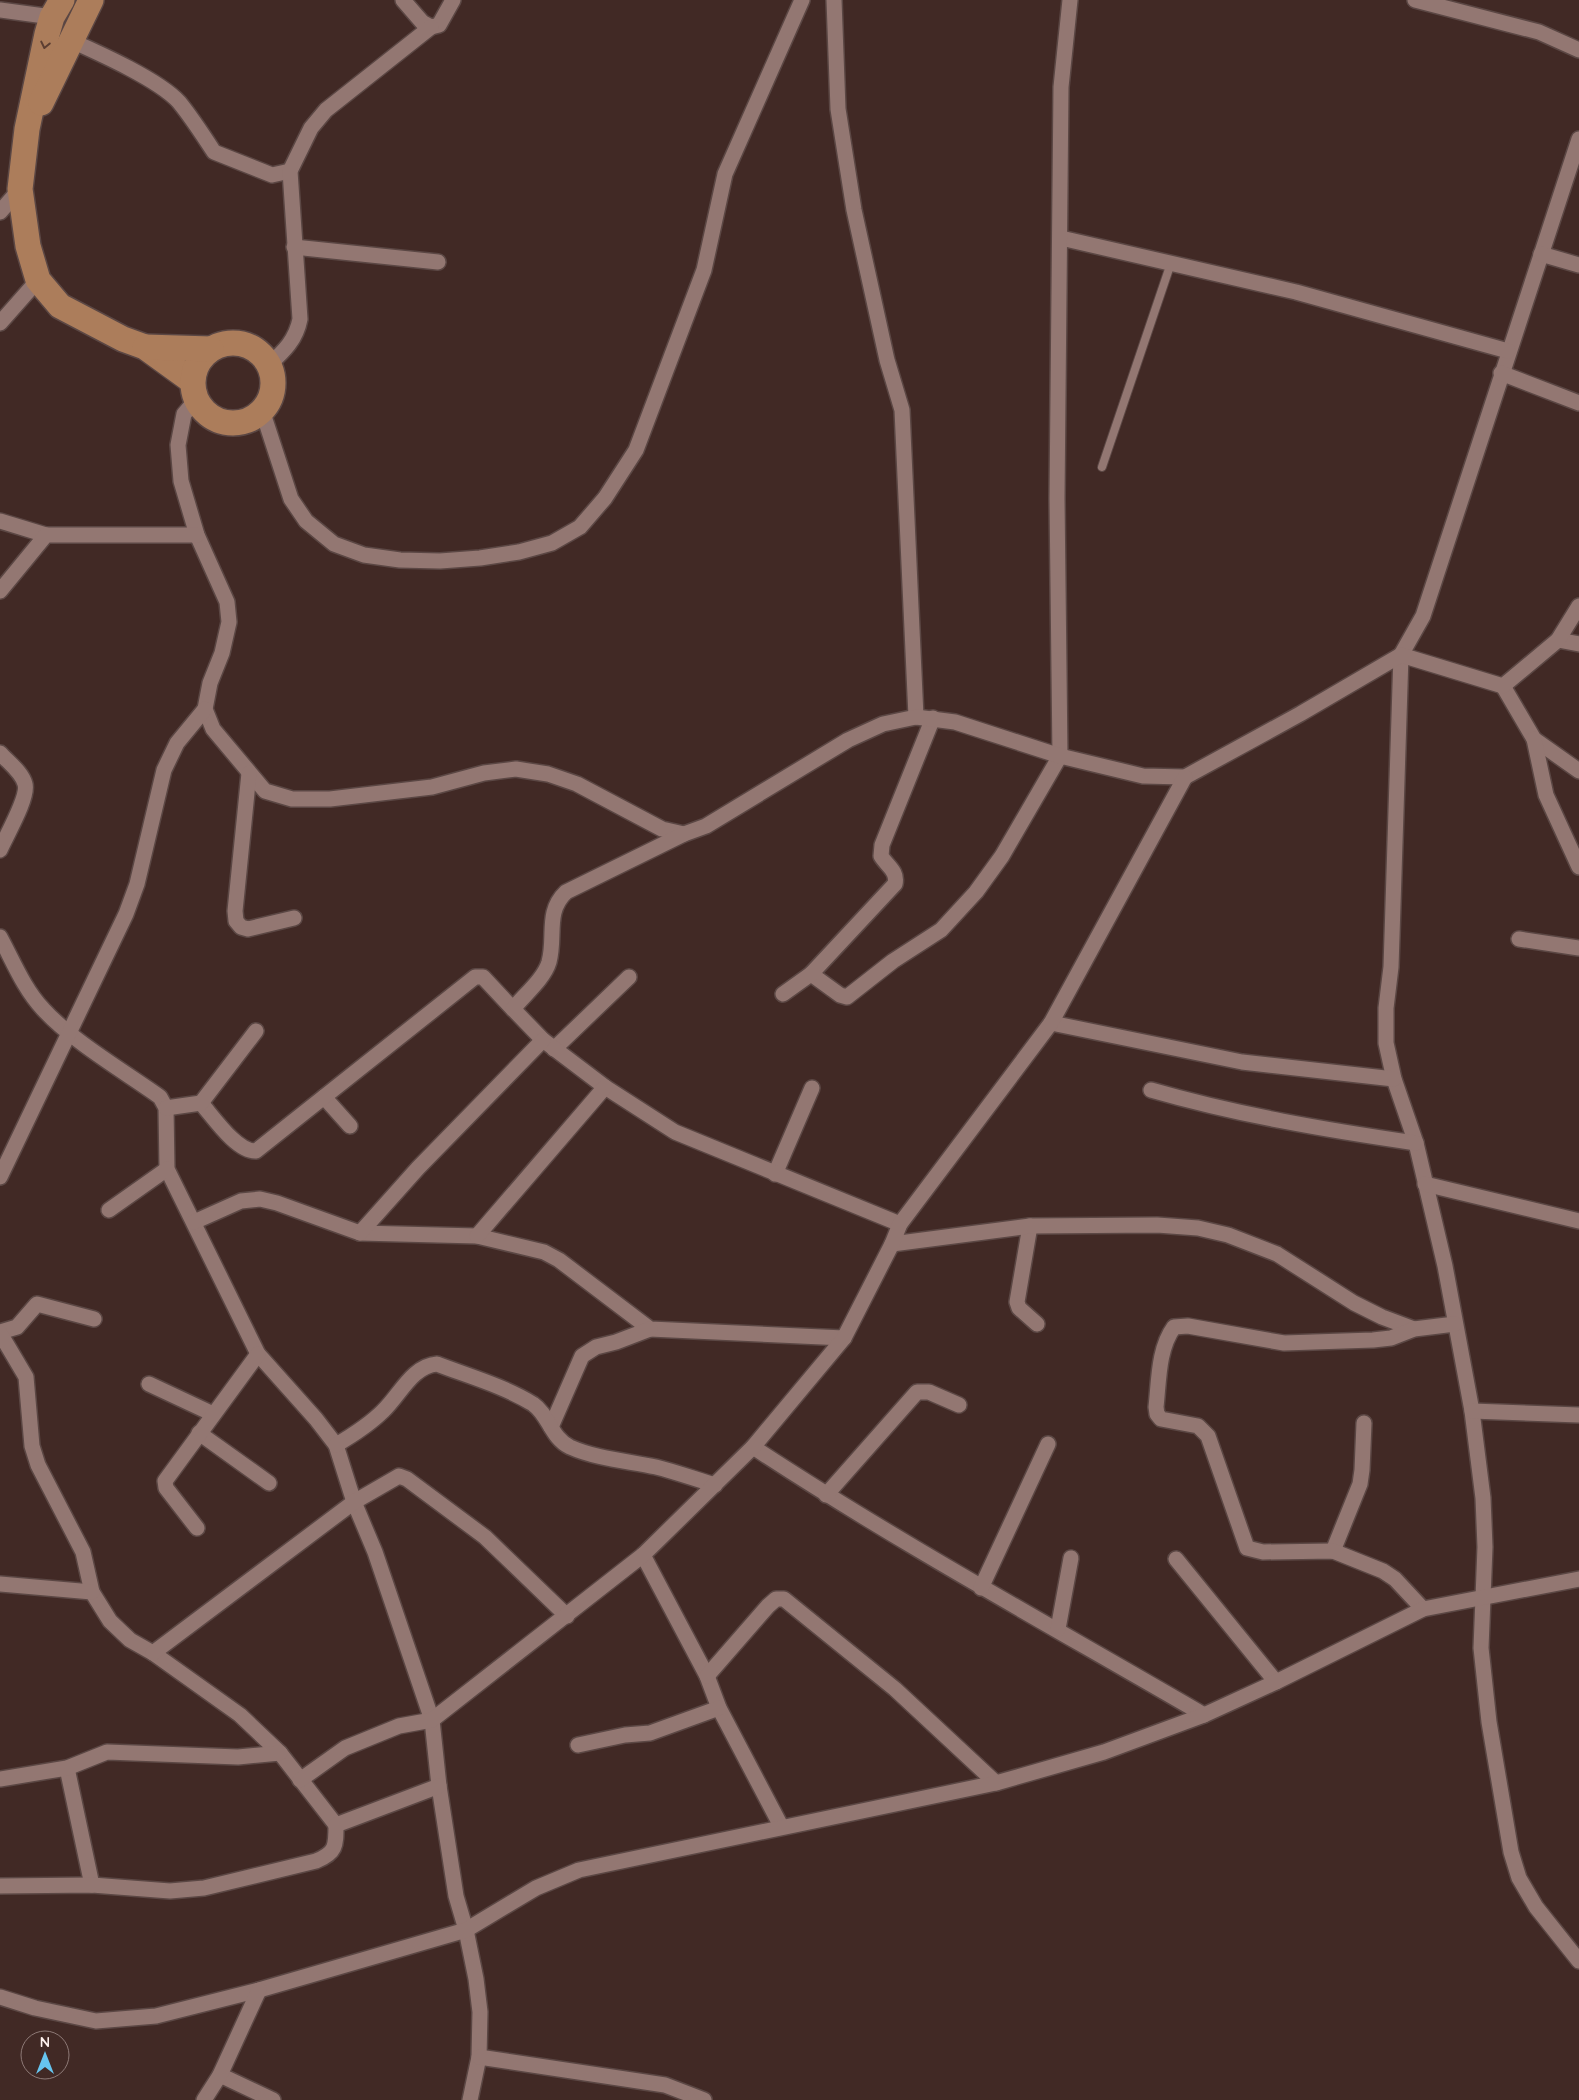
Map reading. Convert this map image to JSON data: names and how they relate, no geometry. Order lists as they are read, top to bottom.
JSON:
{
  "north": "top"
}
